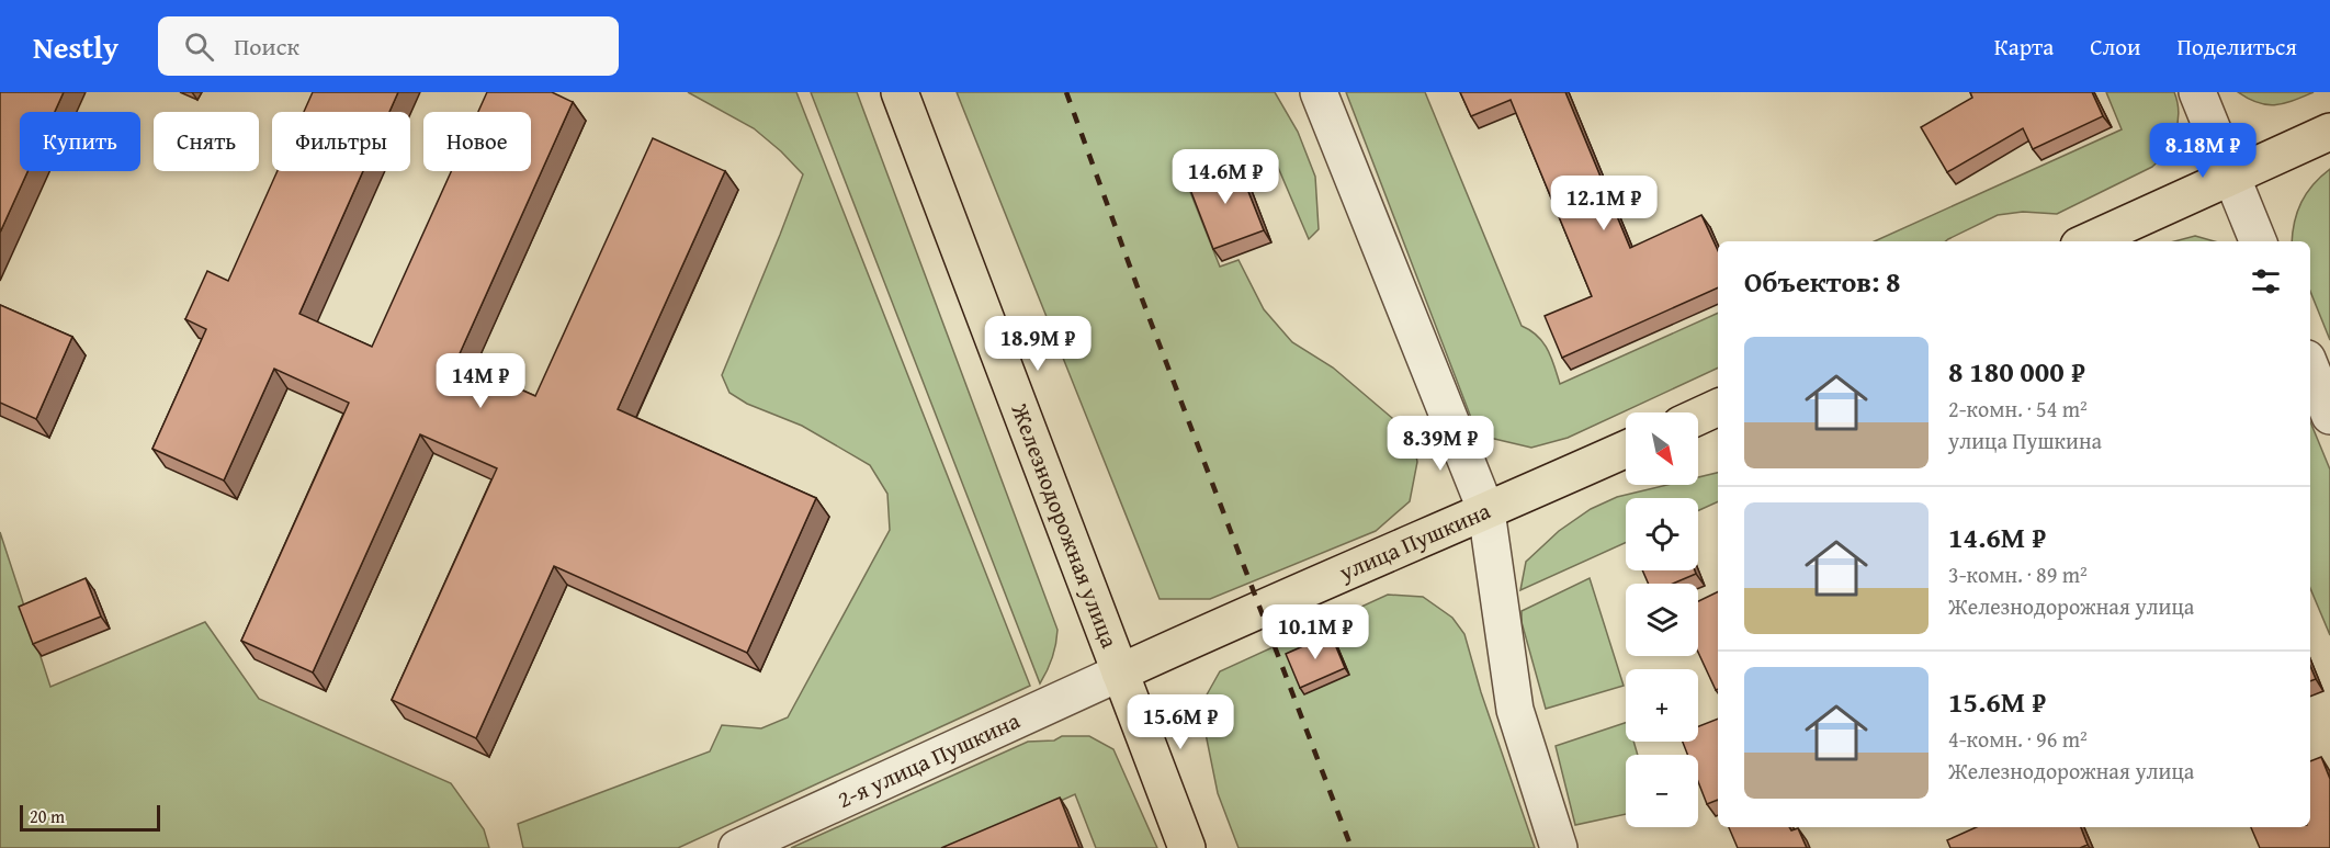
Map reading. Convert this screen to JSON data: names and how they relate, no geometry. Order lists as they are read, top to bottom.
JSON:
{
  "streets": {
    "main road": ["Железнодорожная улица", "улица Пушкина"],
    "street": ["2-я улица Пушкина"]
  },
  "crossings": [
    ["Железнодорожная улица", "улица Пушкина"],
    ["Железнодорожная улица", "2-я улица Пушкина"],
    ["улица Пушкина", "2-я улица Пушкина"]
  ],
  "scale_bar": "20 m",
  "north": "bottom right",
  "page": {
    "header": "Nestly",
    "search": "Поиск",
    "nav": ["Карта", "Слои", "Поделиться"],
    "chip": [
      "Купить",
      "Снять",
      "Фильтры",
      "Новое"
    ],
    "price": [
      "8.18M ₽",
      "14.6M ₽",
      "12.1M ₽",
      "18.9M ₽",
      "14M ₽",
      "8.39M ₽",
      "10.1M ₽",
      "15.6M ₽"
    ],
    "heading": "Объектов: 8",
    "list": [
      {
        "name": "8 180 000 ₽",
        "note": "2-комн. · 54 m² · улица Пушкина"
      },
      {
        "name": "14.6M ₽",
        "note": "3-комн. · 89 m² · Железнодорожная улица"
      },
      {
        "name": "15.6M ₽",
        "note": "4-комн. · 96 m² · Железнодорожная улица"
      }
    ],
    "map_buttons": ["+", "−"],
    "scale": "20 m"
  }
}
